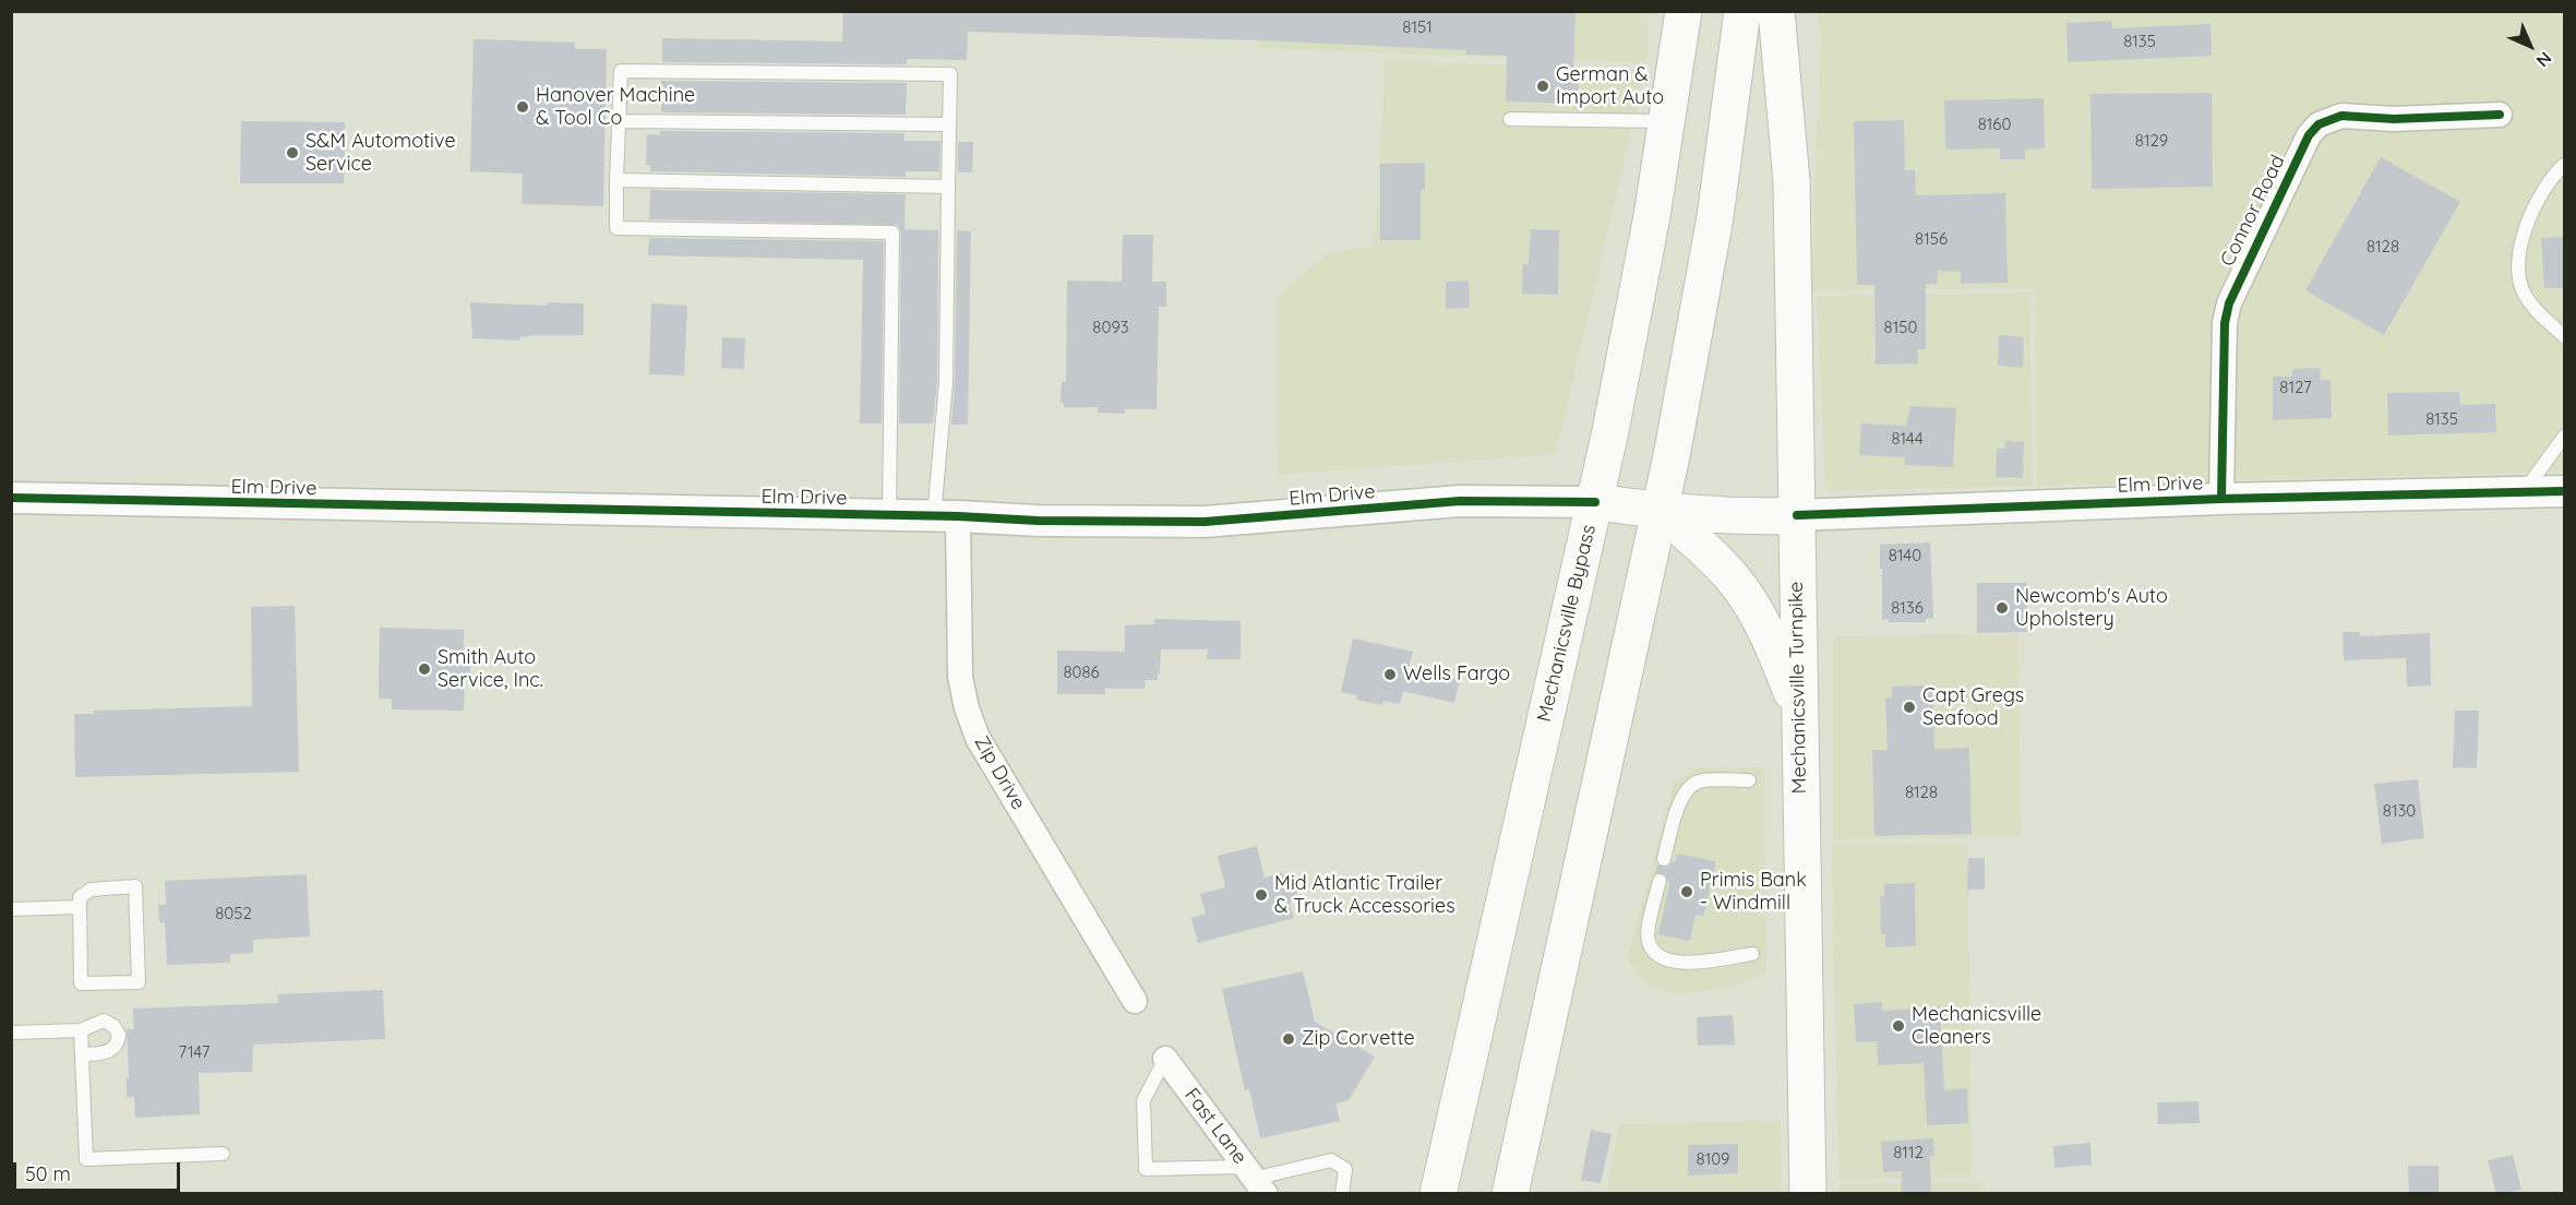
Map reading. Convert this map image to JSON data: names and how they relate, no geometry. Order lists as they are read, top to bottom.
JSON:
{
  "streets": {
    "main road": ["Elm Drive", "Mechanicsville Bypass", "Mechanicsville Turnpike"],
    "street": ["Connor Road", "Zip Drive", "Fast Lane"]
  },
  "crossings": [
    ["Connor Road", "Elm Drive"],
    ["Elm Drive", "Mechanicsville Bypass"],
    ["Elm Drive", "Mechanicsville Turnpike"],
    ["Elm Drive", "Zip Drive"]
  ],
  "places": [
    "German & Import Auto",
    "Hanover Machine & Tool Co",
    "S&M Automotive Service",
    "Newcomb's Auto Upholstery",
    "Smith Auto Service, Inc.",
    "Wells Fargo",
    "Capt Gregs Seafood",
    "Primis Bank - Windmill",
    "Mid Atlantic Trailer & Truck Accessories",
    "Mechanicsville Cleaners",
    "Zip Corvette"
  ],
  "house_numbers": [
    "8151",
    "8135",
    "8160",
    "8129",
    "8156",
    "8128",
    "8093",
    "8150",
    "8127",
    "8135",
    "8144",
    "8140",
    "8136",
    "8086",
    "8128",
    "8130",
    "8052",
    "7147",
    "8112",
    "8109"
  ],
  "scale_bar": "50 m",
  "north": "bottom right"
}
